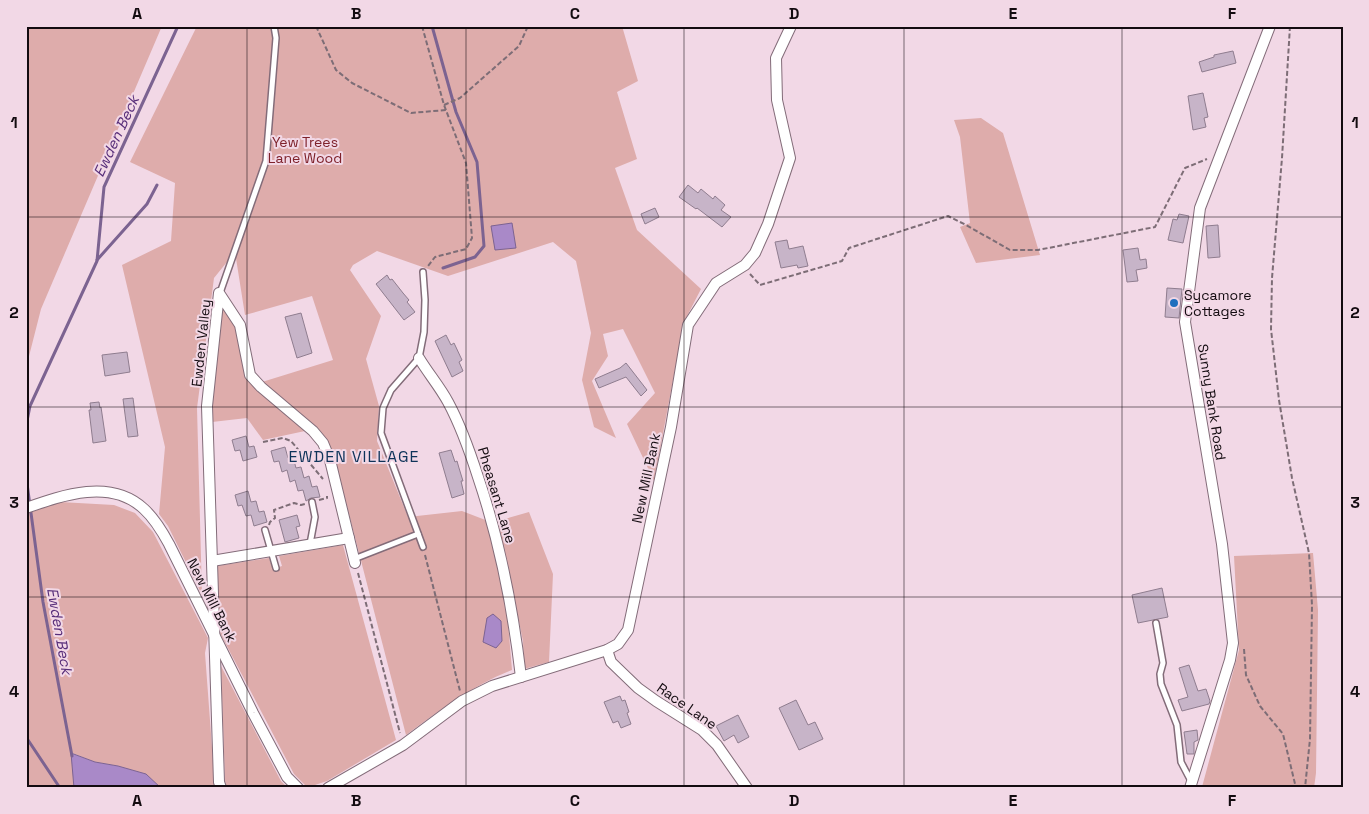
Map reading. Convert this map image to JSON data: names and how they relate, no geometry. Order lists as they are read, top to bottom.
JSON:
{
  "streets": {
    "street": [
      "Ewden Valley",
      "Sunny Bank Road",
      "New Mill Bank",
      "Pheasant Lane",
      "Race Lane"
    ]
  },
  "crossings": [
    ["Ewden Valley", "New Mill Bank"],
    ["New Mill Bank", "Pheasant Lane"],
    ["New Mill Bank", "Race Lane"]
  ],
  "districts": ["EWDEN VILLAGE"],
  "water": ["Ewden Beck"],
  "parks": ["Yew Trees Lane Wood"],
  "places": ["Sycamore Cottages"],
  "grid": {
    "columns": [
      "A",
      "B",
      "C",
      "D",
      "E",
      "F"
    ],
    "rows": [
      "1",
      "2",
      "3",
      "4"
    ]
  }
}
